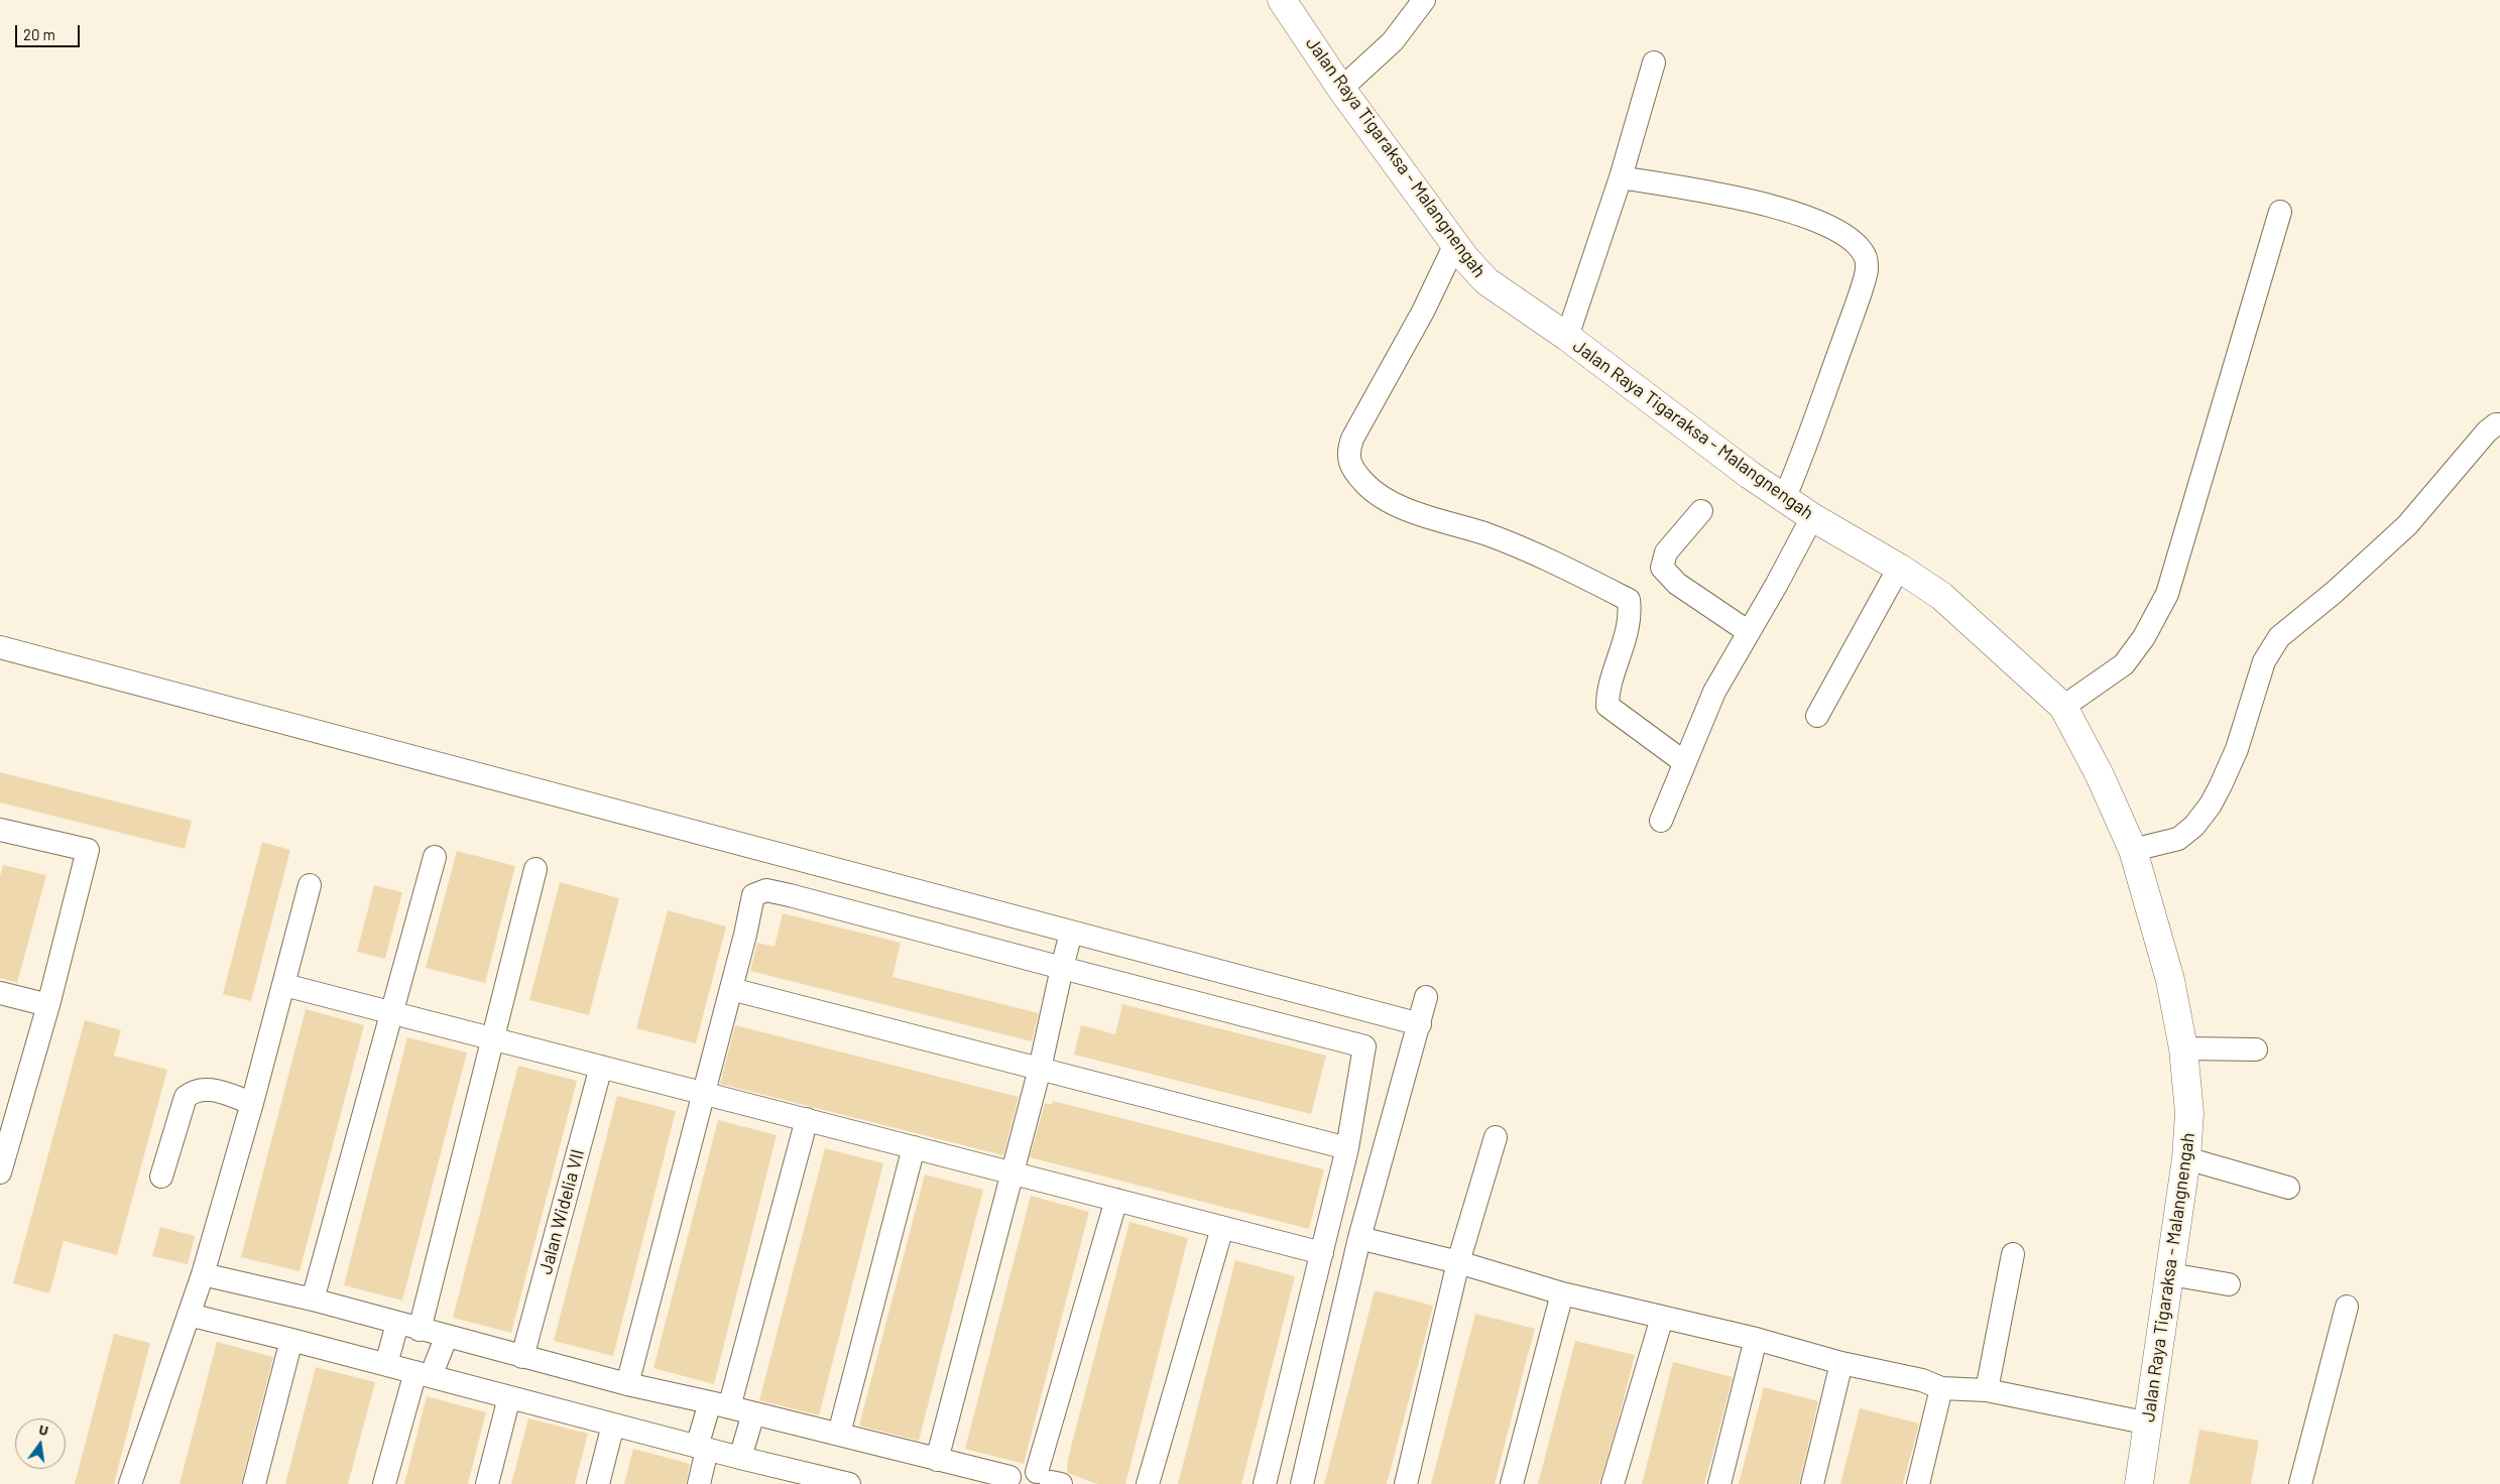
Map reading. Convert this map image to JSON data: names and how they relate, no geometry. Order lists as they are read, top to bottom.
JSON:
{
  "streets": {
    "main road": ["Jalan Raya Tigaraksa - Malangnengah"],
    "street": ["Jalan Widelia VII"]
  },
  "scale_bar": "20 m",
  "north": "top"
}
